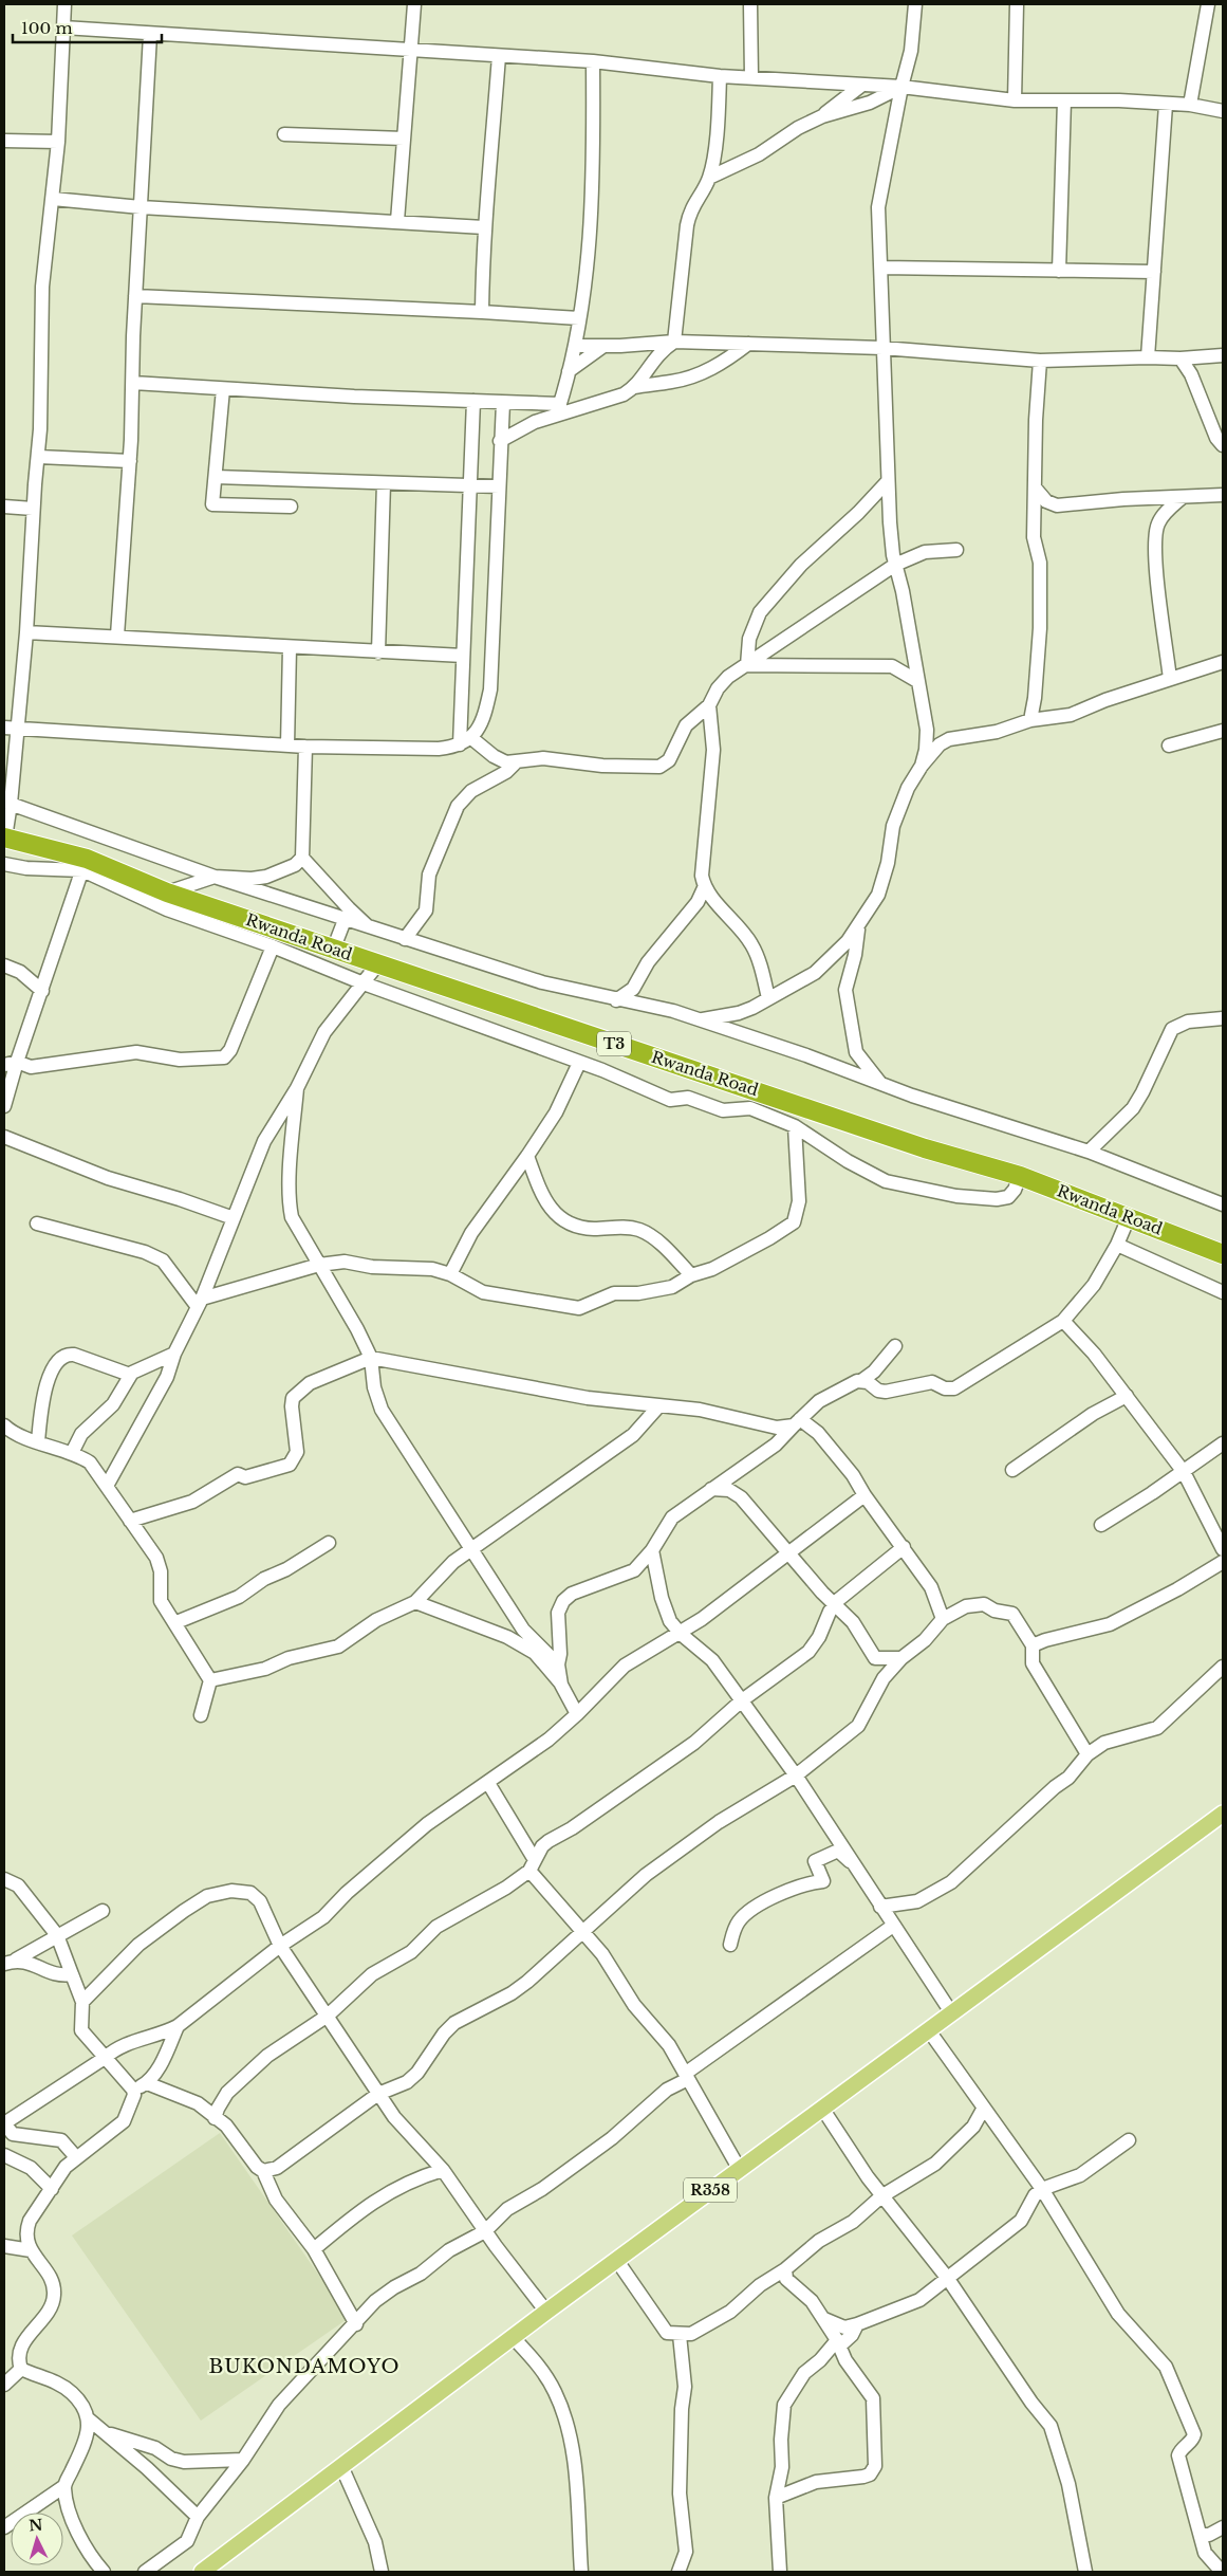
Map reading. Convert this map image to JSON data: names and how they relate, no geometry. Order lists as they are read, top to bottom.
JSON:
{
  "streets": {
    "highway": ["Rwanda Road", "T3"],
    "main road": ["R358"]
  },
  "districts": ["BUKONDAMOYO"],
  "scale_bar": "100 m",
  "north": "top"
}
